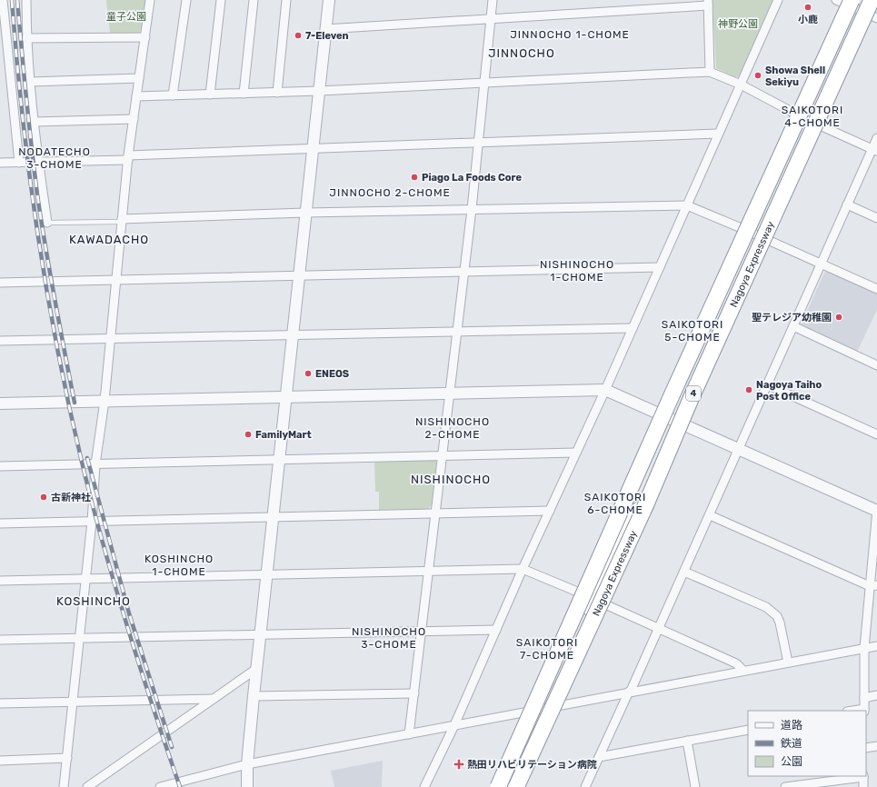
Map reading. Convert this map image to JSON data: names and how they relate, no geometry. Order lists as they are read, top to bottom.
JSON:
{
  "streets": {
    "highway": ["Nagoya Expressway", "4"]
  },
  "districts": [
    "JINNOCHO 1-CHOME",
    "JINNOCHO",
    "SAIKOTORI 4-CHOME",
    "NODATECHO 3-CHOME",
    "JINNOCHO 2-CHOME",
    "KAWADACHO",
    "NISHINOCHO 1-CHOME",
    "SAIKOTORI 5-CHOME",
    "NISHINOCHO 2-CHOME",
    "NISHINOCHO",
    "SAIKOTORI 6-CHOME",
    "KOSHINCHO 1-CHOME",
    "KOSHINCHO",
    "NISHINOCHO 3-CHOME",
    "SAIKOTORI 7-CHOME"
  ],
  "parks": ["童子公園", "神野公園"],
  "places": {
    "other": [
      "小鹿",
      "7-Eleven",
      "Showa Shell Sekiyu",
      "Piago La Foods Core",
      "聖テレジア幼稚園",
      "ENEOS",
      "Nagoya Taiho Post Office",
      "FamilyMart",
      "古新神社"
    ],
    "health": ["熱田リハビリテーション病院"]
  },
  "legend": ["道路", "鉄道", "公園"]
}
